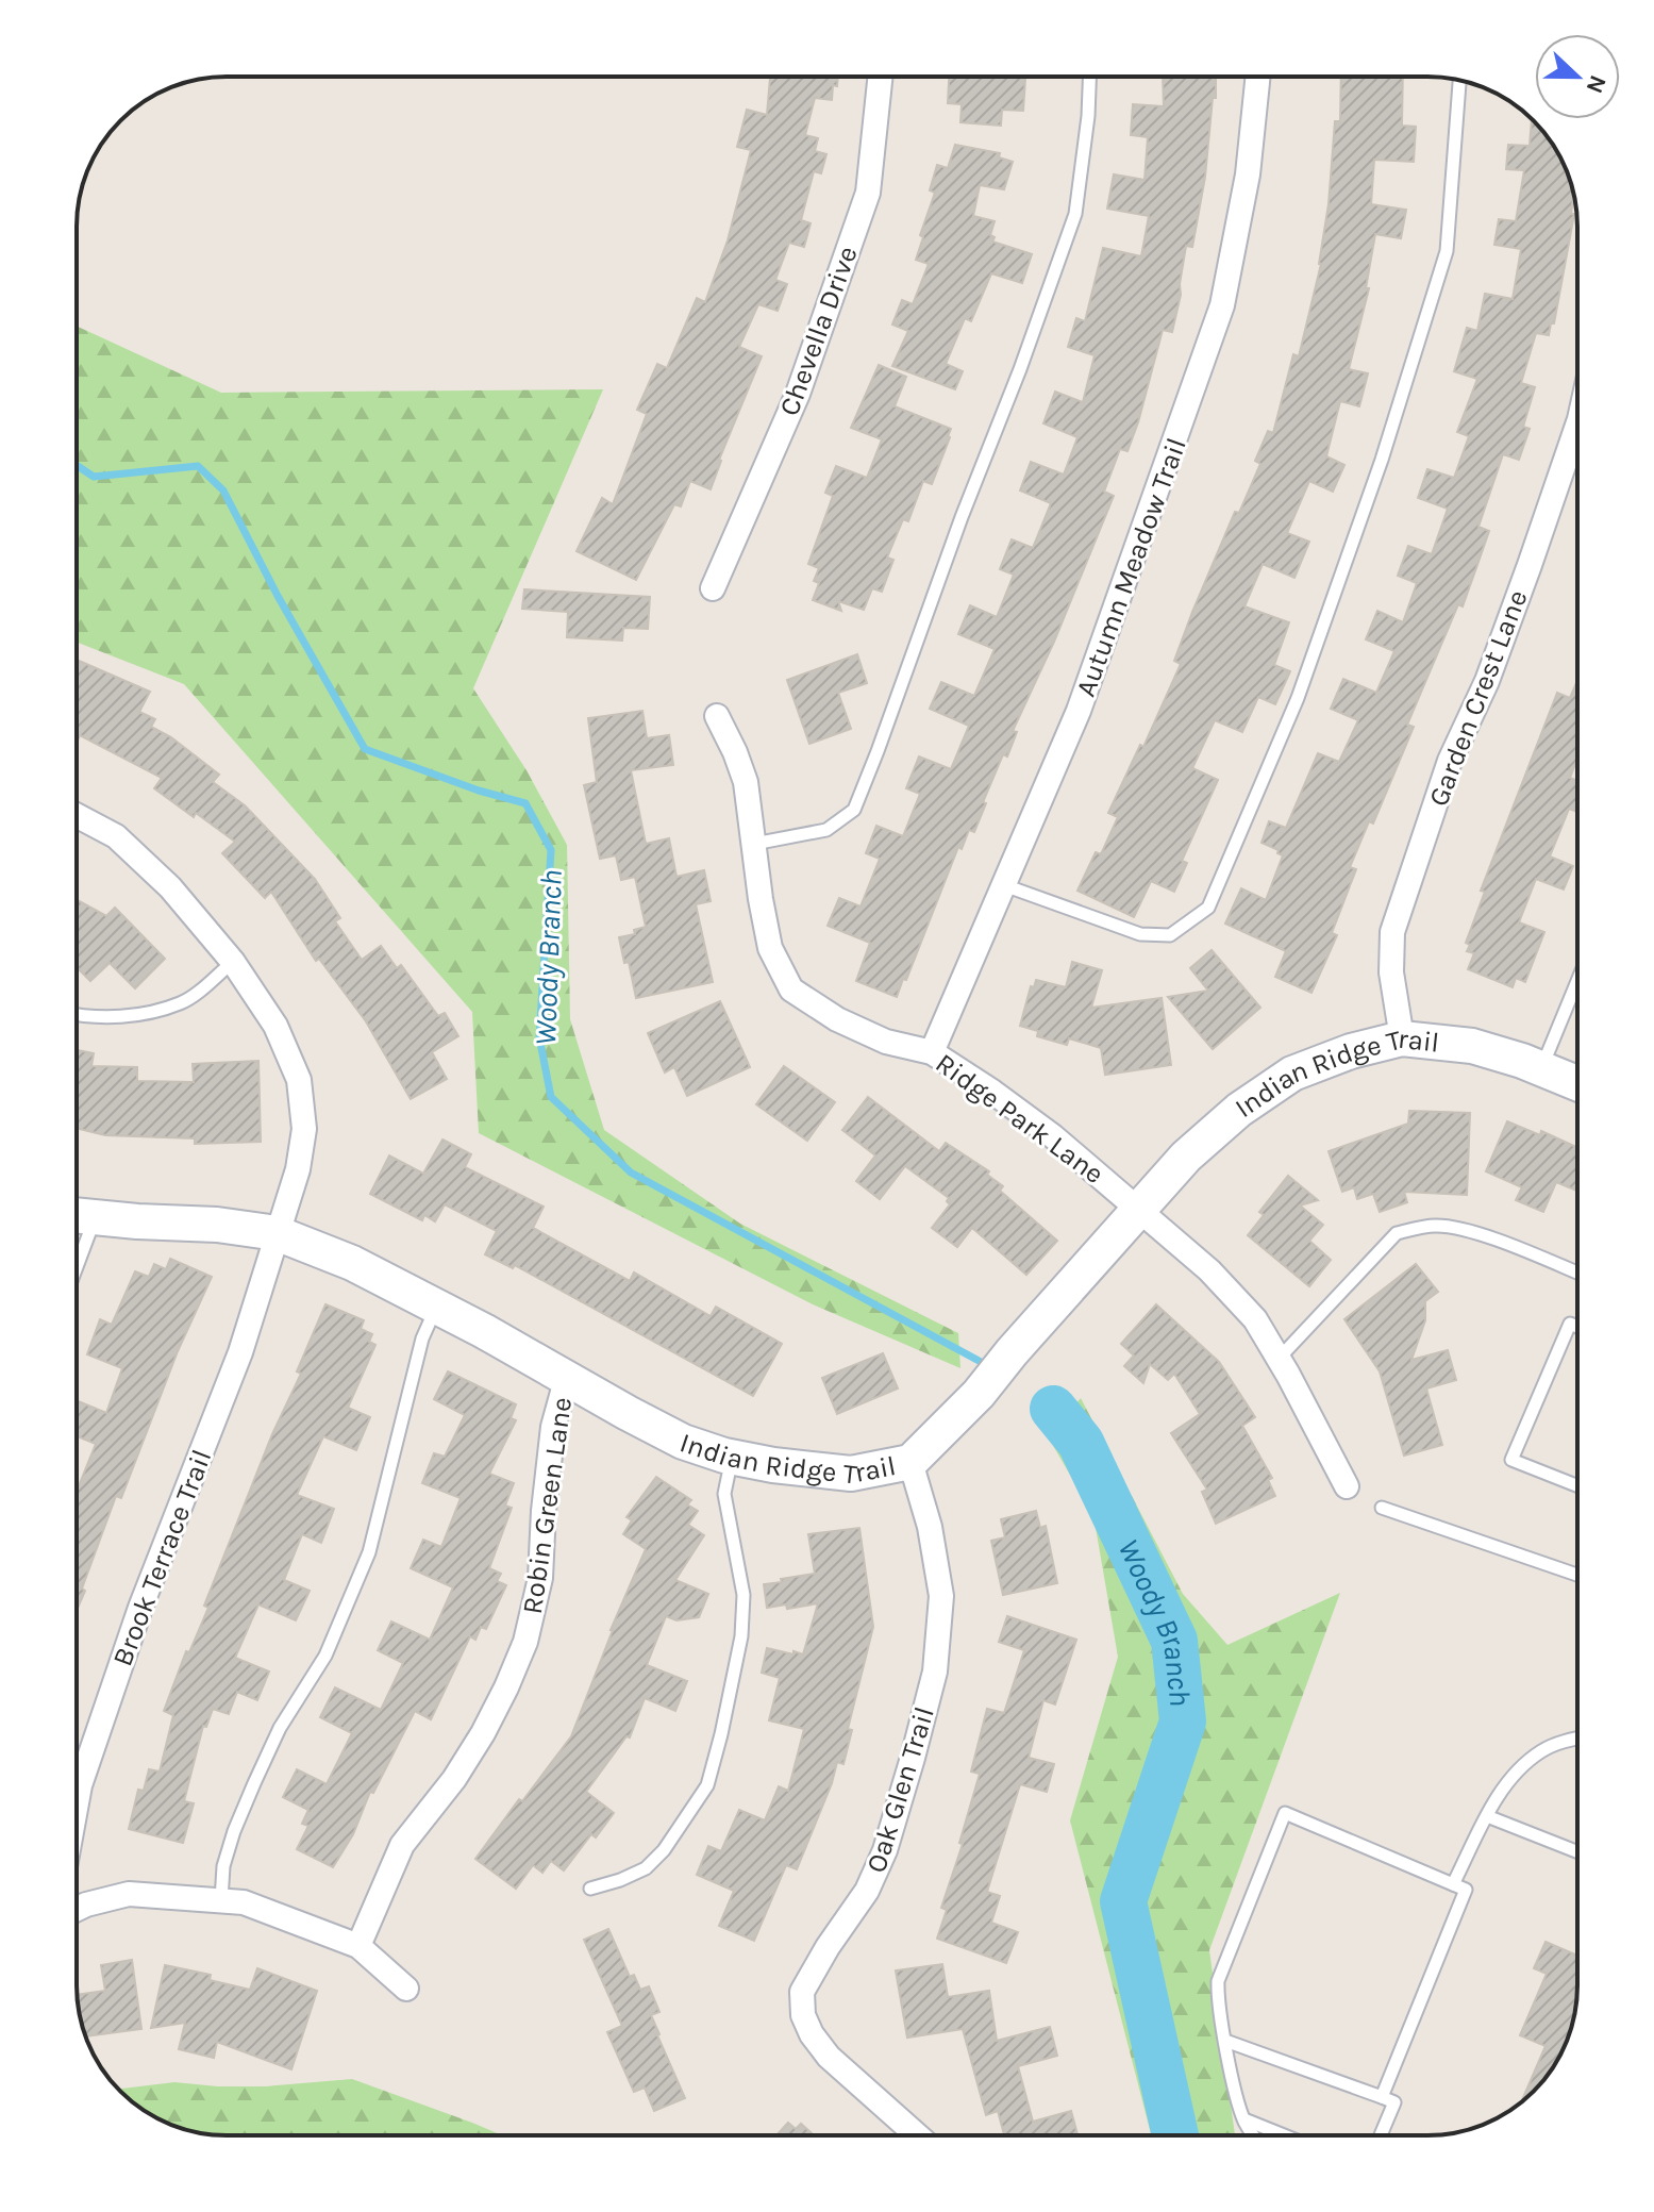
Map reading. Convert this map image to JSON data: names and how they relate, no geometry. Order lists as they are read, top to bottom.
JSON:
{
  "streets": {
    "street": [
      "Chevella Drive",
      "Autumn Meadow Trail",
      "Garden Crest Lane",
      "Indian Ridge Trail",
      "Ridge Park Lane",
      "Robin Green Lane",
      "Brook Terrace Trail",
      "Oak Glen Trail"
    ]
  },
  "crossings": [
    ["Autumn Meadow Trail", "Ridge Park Lane"],
    ["Garden Crest Lane", "Indian Ridge Trail"],
    ["Indian Ridge Trail", "Ridge Park Lane"],
    ["Indian Ridge Trail", "Robin Green Lane"],
    ["Indian Ridge Trail", "Brook Terrace Trail"],
    ["Indian Ridge Trail", "Oak Glen Trail"]
  ],
  "water": ["Woody Branch"],
  "north": "right"
}
